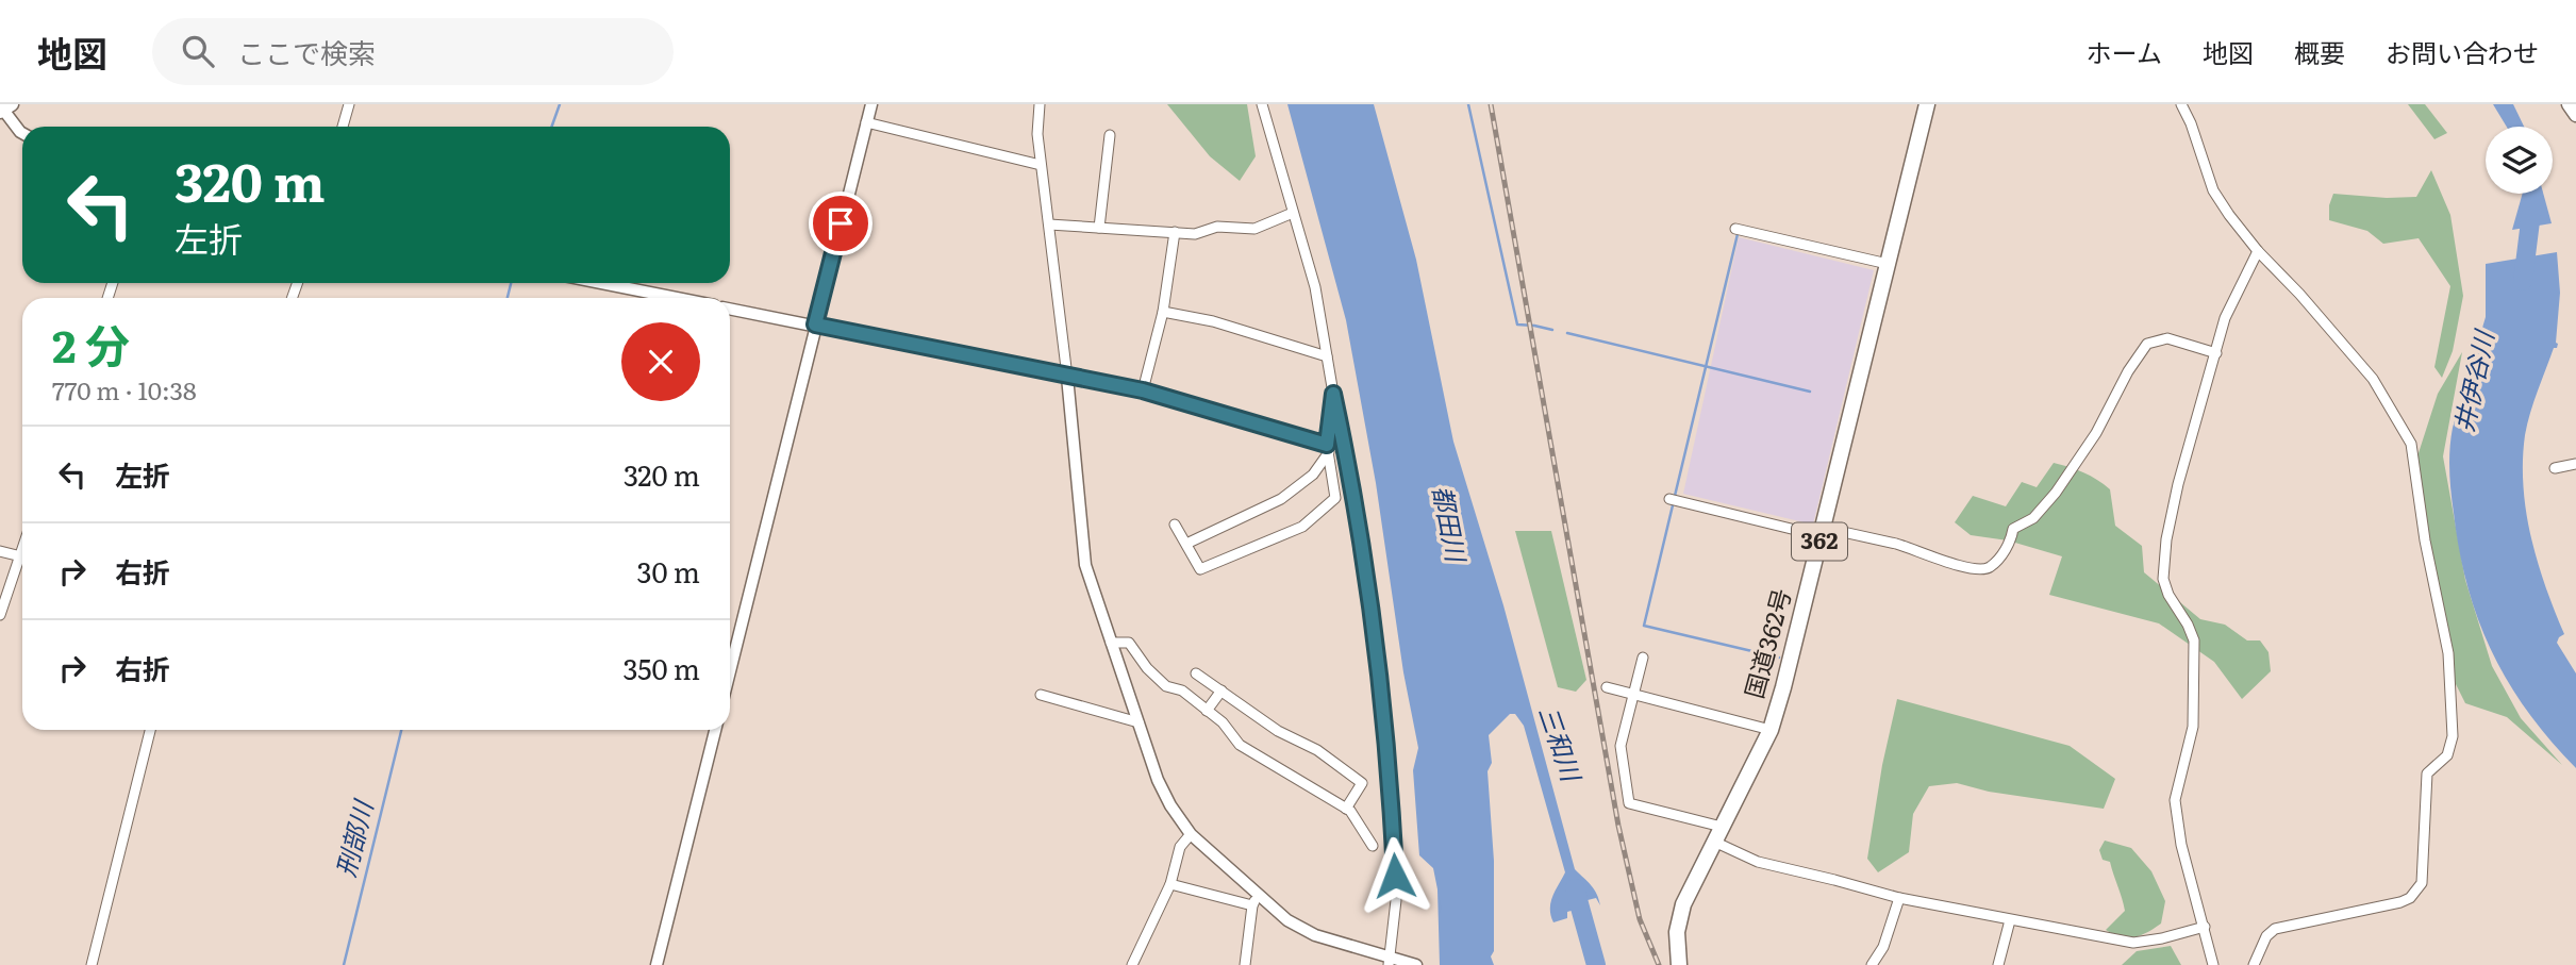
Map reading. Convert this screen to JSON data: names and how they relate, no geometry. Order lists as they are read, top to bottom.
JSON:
{
  "streets": {
    "highway": ["362", "国道362号"]
  },
  "water": [
    "井伊谷川",
    "都田川",
    "三和川",
    "刑部川"
  ],
  "page": {
    "header": "地図",
    "search": "ここで検索",
    "nav": [
      "ホーム",
      "地図",
      "概要",
      "お問い合わせ"
    ],
    "turn": ["320 m", "左折"],
    "heading": ["2 分", "770 m · 10:38"],
    "list": [
      {
        "name": "左折",
        "value": "320 m"
      },
      {
        "name": "右折",
        "value": "30 m"
      },
      {
        "name": "右折",
        "value": "350 m"
      }
    ]
  }
}
